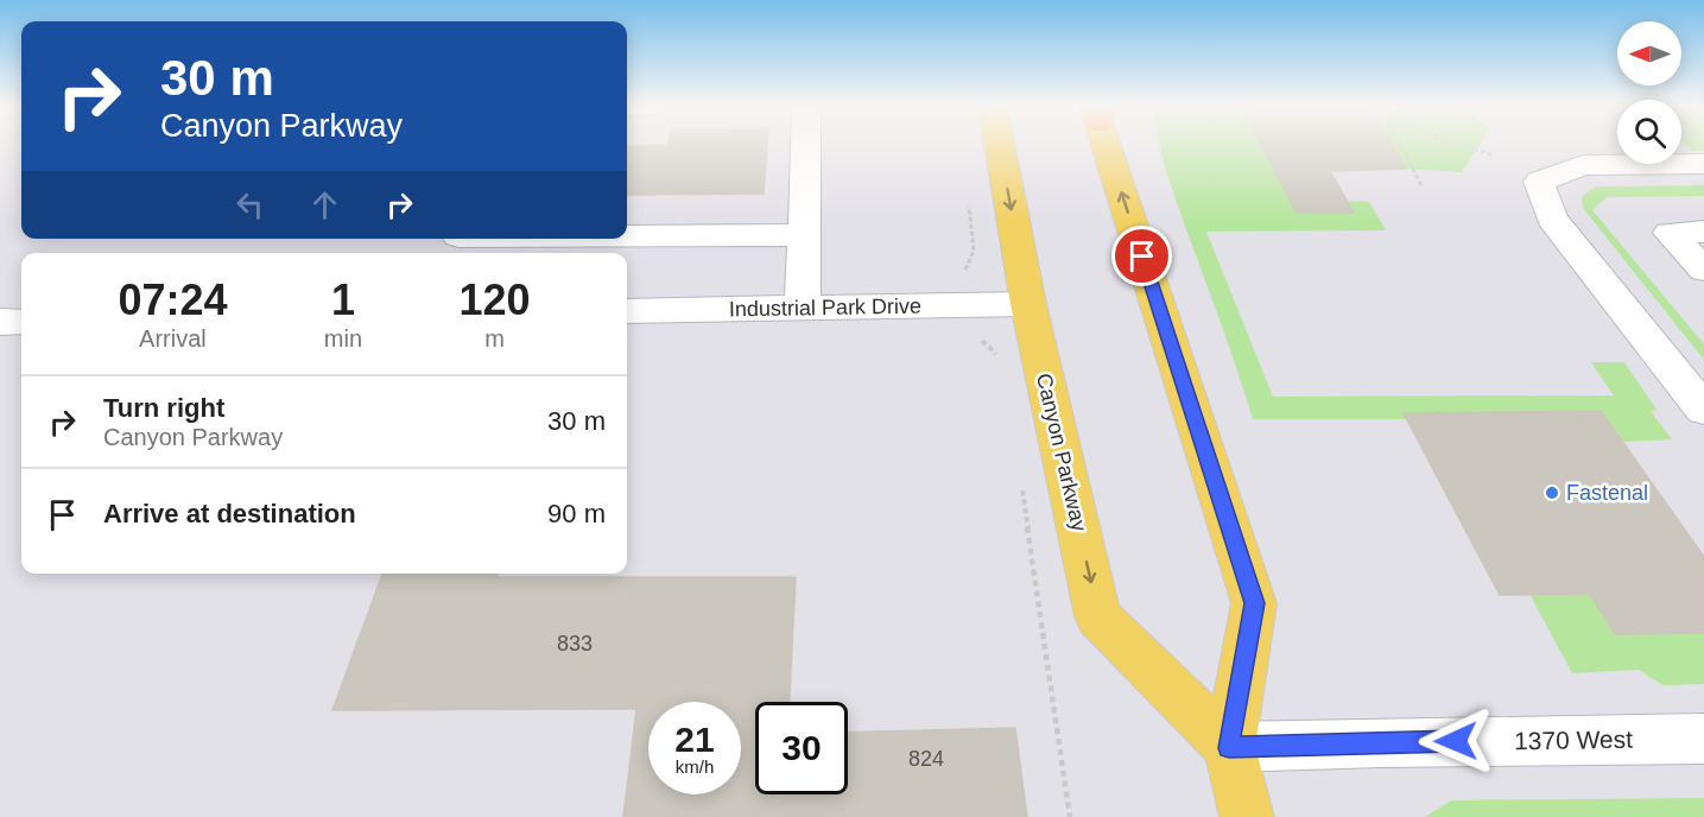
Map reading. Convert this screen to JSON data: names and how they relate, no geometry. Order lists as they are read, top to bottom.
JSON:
{
  "streets": {
    "main road": ["Canyon Parkway"],
    "street": ["Industrial Park Drive", "1370 West"]
  },
  "crossings": [
    ["Industrial Park Drive", "Canyon Parkway"],
    ["Canyon Parkway", "1370 West"]
  ],
  "places": ["Fastenal"],
  "house_numbers": ["833", "824"],
  "north": "left",
  "page": {
    "turn": ["30 m", "Canyon Parkway"],
    "eta": [
      "07:24",
      "Arrival",
      "1",
      "min",
      "120",
      "m"
    ],
    "list": [
      {
        "name": "Turn right",
        "note": "Canyon Parkway",
        "value": "30 m"
      },
      {
        "name": "Arrive at destination",
        "value": "90 m"
      }
    ],
    "speed": "21 km/h",
    "limit": "30"
  }
}
